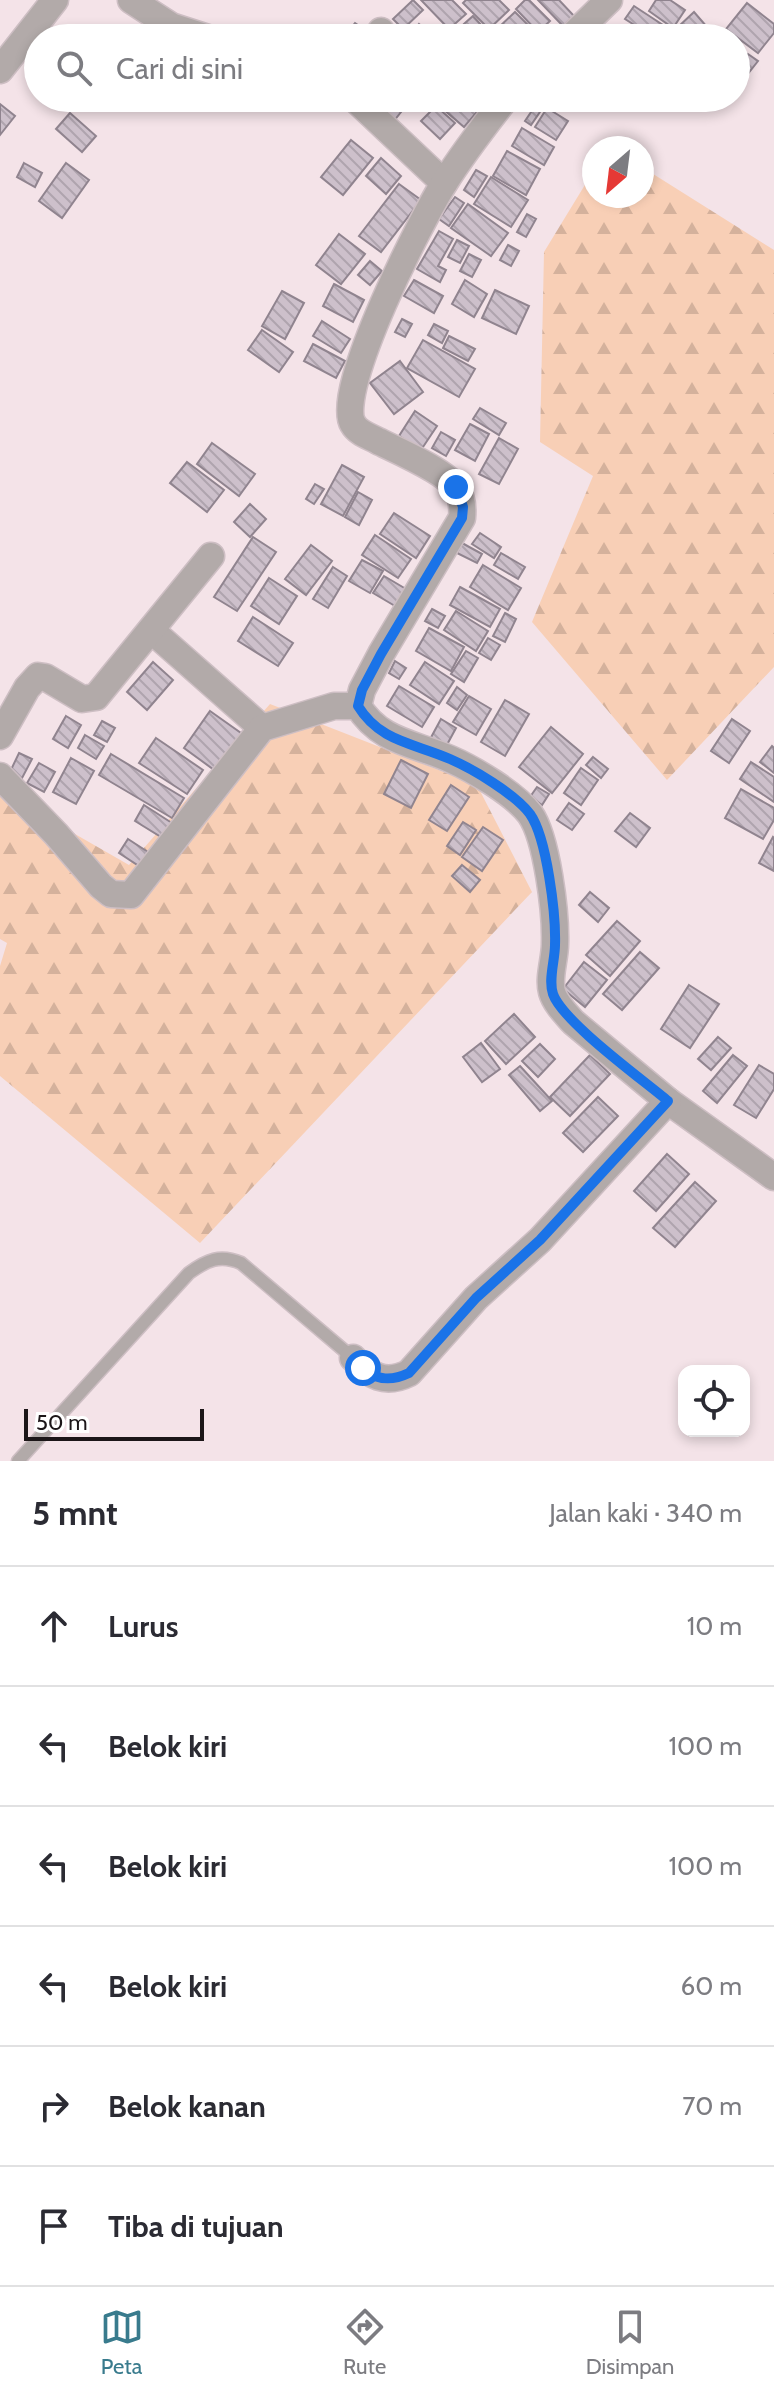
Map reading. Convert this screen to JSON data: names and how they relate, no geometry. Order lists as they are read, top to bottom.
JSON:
{
  "scale_bar": "50 m",
  "north": "bottom left",
  "page": {
    "search": "Cari di sini",
    "scale": "50 m",
    "heading": ["5 mnt", "Jalan kaki · 340 m"],
    "list": [
      ["Lurus", "10 m"],
      ["Belok kiri", "100 m"],
      ["Belok kiri", "100 m"],
      ["Belok kiri", "60 m"],
      ["Belok kanan", "70 m"],
      "Tiba di tujuan"
    ],
    "nav": ["Peta", "Rute", "Disimpan"]
  }
}
